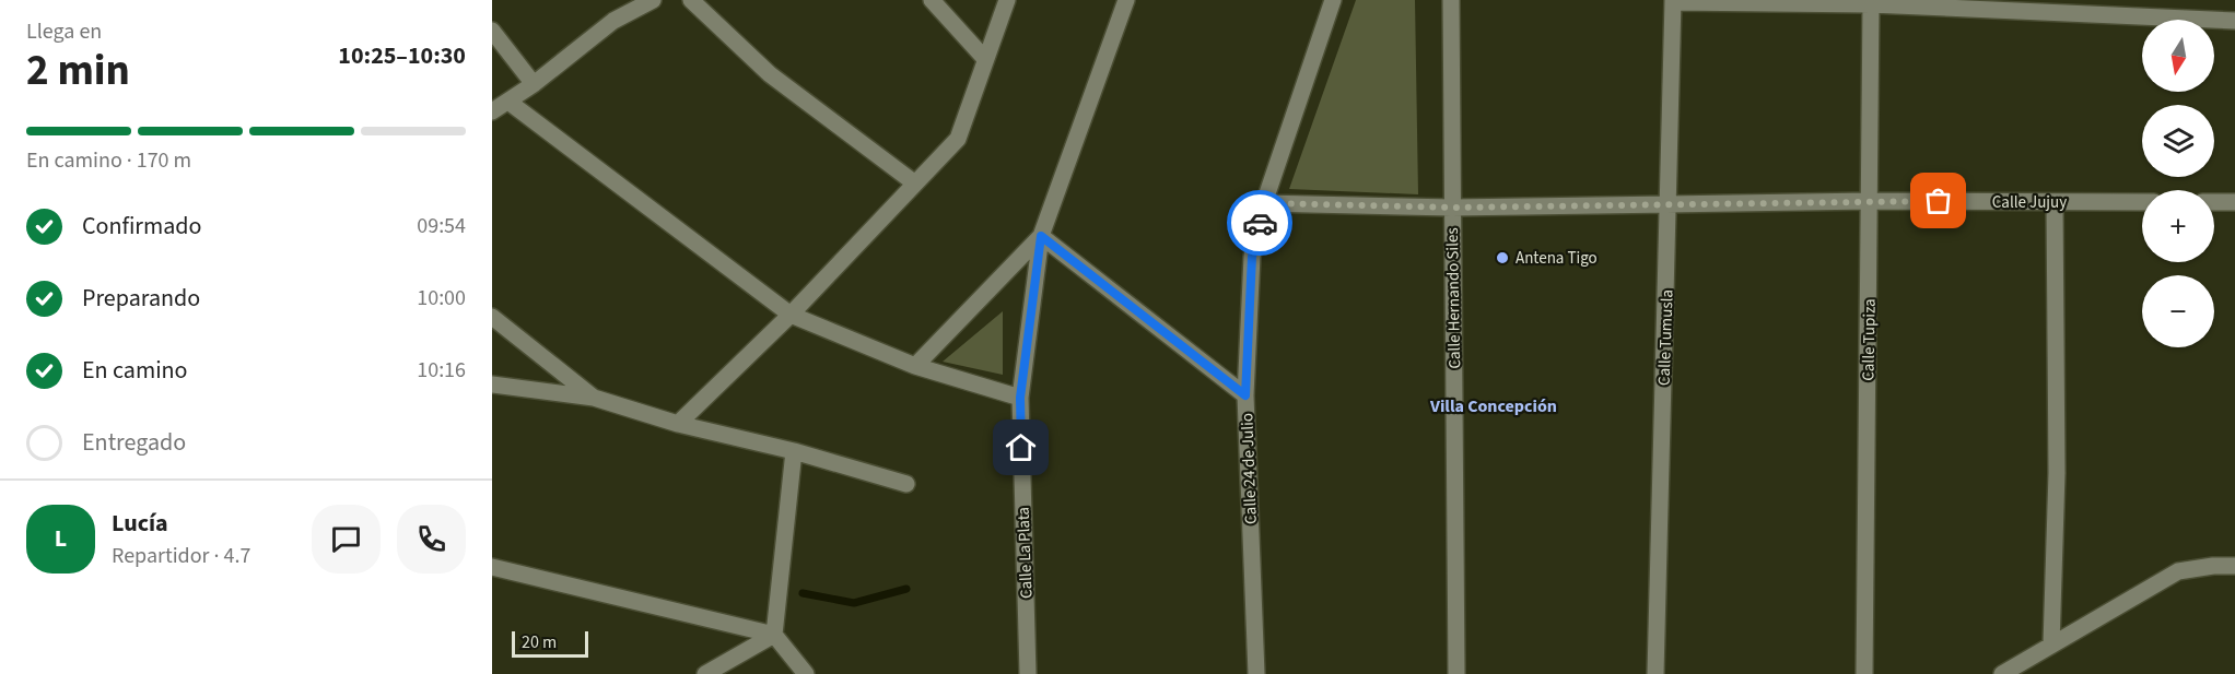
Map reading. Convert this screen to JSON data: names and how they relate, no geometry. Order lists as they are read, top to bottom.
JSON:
{
  "streets": {
    "street": [
      "Calle Jujuy",
      "Calle Hernando Siles",
      "Calle Tumusla",
      "Calle Tupiza",
      "Calle 24 de Julio",
      "Calle La Plata"
    ]
  },
  "crossings": [
    ["Calle Jujuy", "Calle Hernando Siles"],
    ["Calle Jujuy", "Calle Tumusla"],
    ["Calle Jujuy", "Calle Tupiza"],
    ["Calle Jujuy", "Calle 24 de Julio"]
  ],
  "districts": ["Villa Concepción"],
  "places": ["Antena Tigo"],
  "scale_bar": "20 m",
  "north": "bottom",
  "page": {
    "heading": ["2 min", "Llega en", "10:25–10:30"],
    "panel": ["Lucía", "Repartidor · 4.7"],
    "map_buttons": ["+", "−"],
    "bar": "En camino · 170 m",
    "list": [
      ["Confirmado", "09:54"],
      ["Preparando", "10:00"],
      ["En camino", "10:16"],
      "Entregado"
    ],
    "round": "L",
    "scale": "20 m"
  }
}
